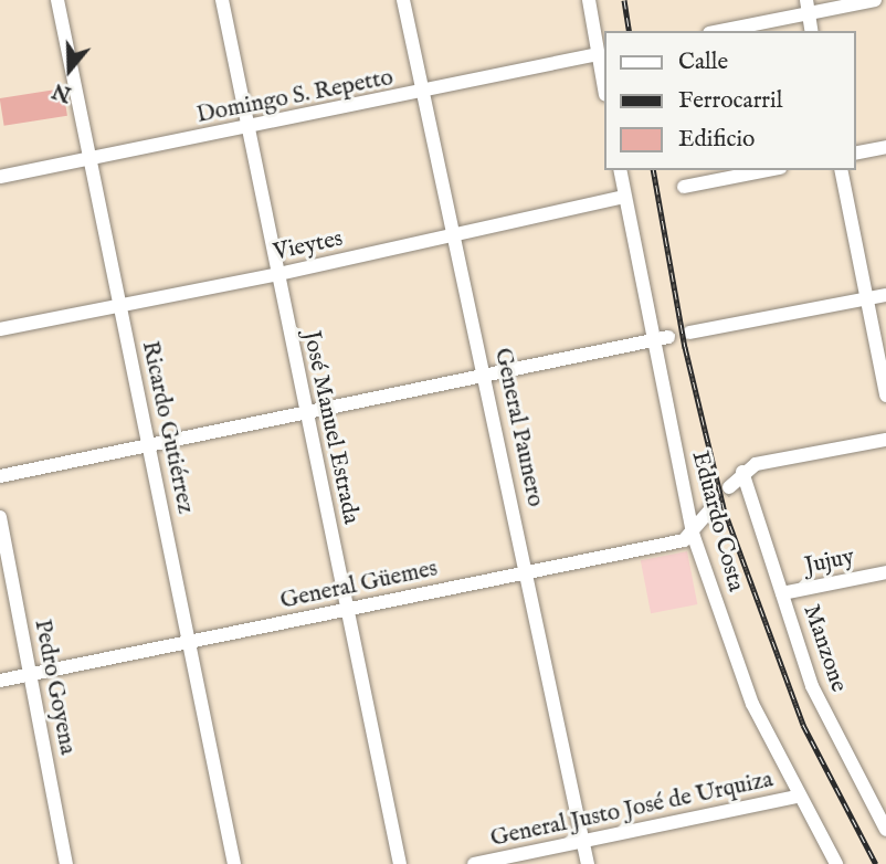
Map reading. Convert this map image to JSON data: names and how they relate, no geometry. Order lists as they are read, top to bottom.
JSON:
{
  "streets": {
    "street": [
      "Domingo S. Repetto",
      "Vieytes",
      "Ricardo Gutiérrez",
      "José Manuel Estrada",
      "General Paunero",
      "Eduardo Costa",
      "Jujuy",
      "General Güemes",
      "Manzone",
      "Pedro Goyena",
      "General Justo José de Urquiza"
    ]
  },
  "crossings": [
    ["Domingo S. Repetto", "Ricardo Gutiérrez"],
    ["Domingo S. Repetto", "José Manuel Estrada"],
    ["Domingo S. Repetto", "General Paunero"],
    ["Vieytes", "Ricardo Gutiérrez"],
    ["Vieytes", "José Manuel Estrada"],
    ["Vieytes", "General Paunero"],
    ["Vieytes", "Eduardo Costa"],
    ["Ricardo Gutiérrez", "General Güemes"],
    ["José Manuel Estrada", "General Güemes"],
    ["General Paunero", "General Güemes"],
    ["General Paunero", "General Justo José de Urquiza"],
    ["Eduardo Costa", "General Güemes"],
    ["Eduardo Costa", "General Justo José de Urquiza"],
    ["Jujuy", "Manzone"],
    ["General Güemes", "Pedro Goyena"]
  ],
  "legend": ["Calle", "Ferrocarril", "Edificio"],
  "north": "bottom"
}
